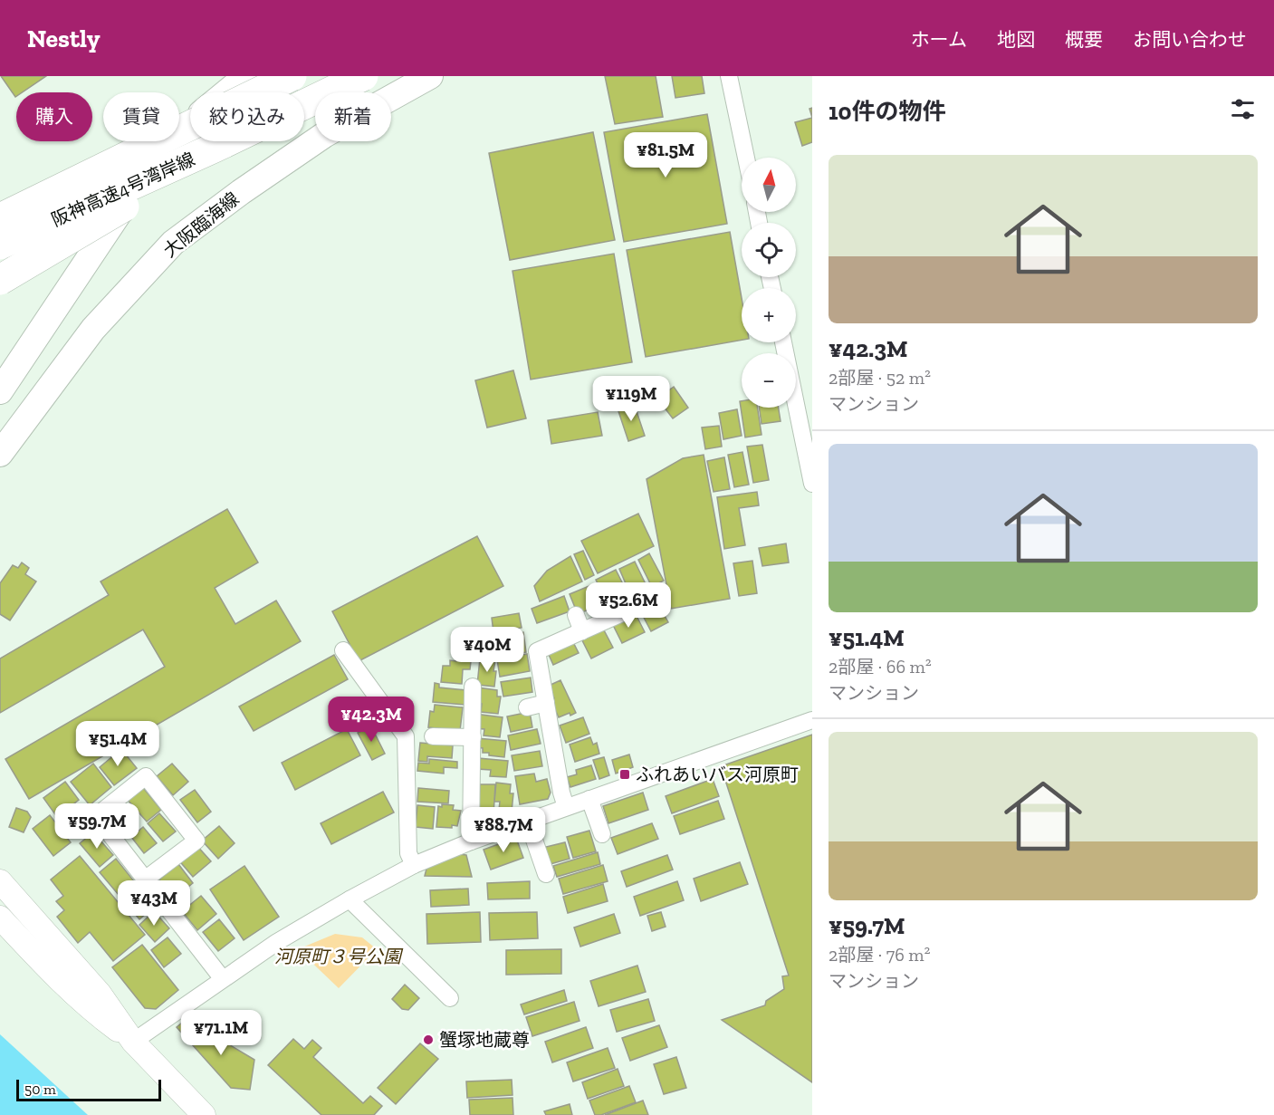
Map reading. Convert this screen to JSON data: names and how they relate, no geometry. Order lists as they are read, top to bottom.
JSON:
{
  "streets": {
    "highway": ["阪神高速4号湾岸線"],
    "main road": ["大阪臨海線"]
  },
  "parks": ["河原町３号公園"],
  "places": {
    "transit": ["ふれあいバス河原町"],
    "other": ["蟹塚地蔵尊"]
  },
  "scale_bar": "50 m",
  "north": "top",
  "page": {
    "header": "Nestly",
    "nav": [
      "ホーム",
      "地図",
      "概要",
      "お問い合わせ"
    ],
    "heading": "10件の物件",
    "chip": [
      "購入",
      "賃貸",
      "絞り込み",
      "新着"
    ],
    "price": [
      "¥81.5M",
      "¥119M",
      "¥52.6M",
      "¥40M",
      "¥42.3M",
      "¥51.4M",
      "¥59.7M",
      "¥88.7M",
      "¥43M",
      "¥71.1M"
    ],
    "list": [
      {
        "name": "¥42.3M",
        "note": "2部屋 · 52 m² · マンション"
      },
      {
        "name": "¥51.4M",
        "note": "2部屋 · 66 m² · マンション"
      },
      {
        "name": "¥59.7M",
        "note": "2部屋 · 76 m² · マンション"
      }
    ],
    "map_buttons": ["+", "−"],
    "scale": "50 m"
  }
}
